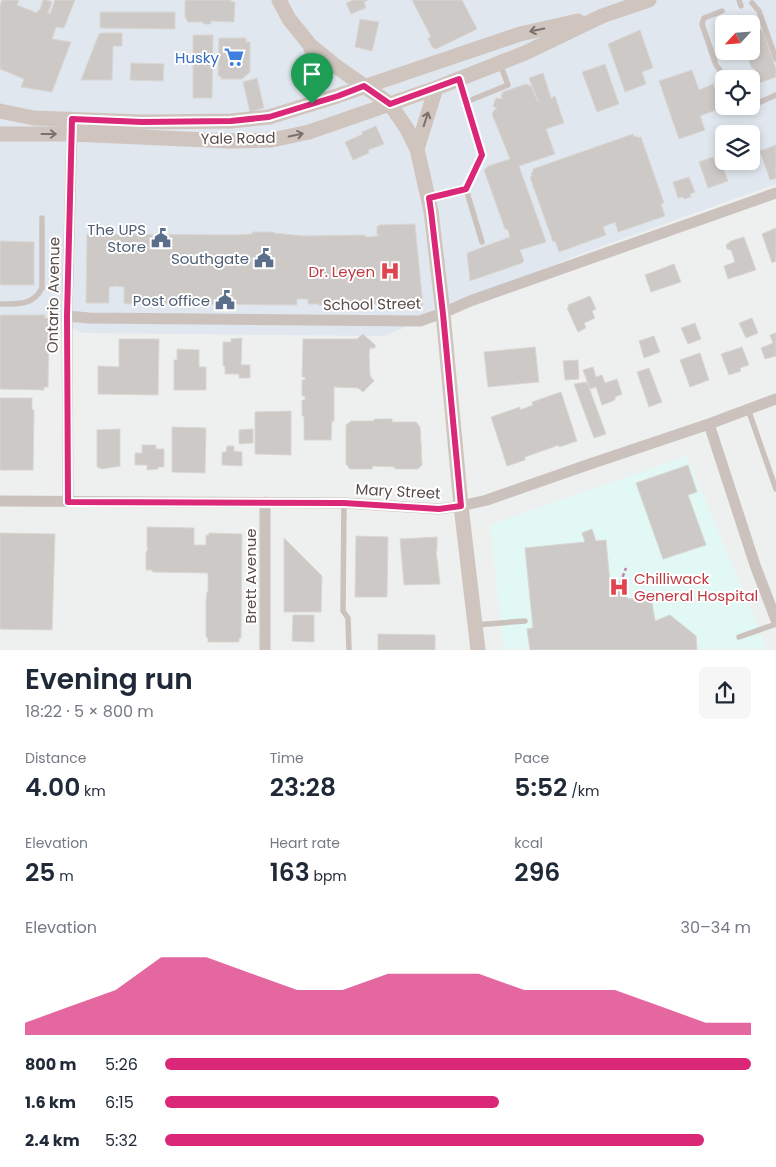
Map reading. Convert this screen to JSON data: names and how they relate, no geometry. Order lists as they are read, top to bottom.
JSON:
{
  "streets": {
    "main road": ["Yale Road"],
    "street": [
      "Ontario Avenue",
      "School Street",
      "Mary Street",
      "Brett Avenue"
    ]
  },
  "crossings": [
    ["Yale Road", "Ontario Avenue"],
    ["Ontario Avenue", "School Street"],
    ["Ontario Avenue", "Mary Street"],
    ["Mary Street", "Brett Avenue"]
  ],
  "places": {
    "supermarket": ["Husky"],
    "public building": ["The UPS Store", "Southgate", "Post office"],
    "hospital": ["Dr. Leyen", "Chilliwack General Hospital"]
  },
  "north": "bottom left",
  "page": {
    "heading": ["Evening run", "18:22 · 5 × 800 m"],
    "stats": [
      ["Distance", "4.00 km"],
      ["Time", "23:28"],
      ["Pace", "5:52 /km"],
      ["Elevation", "25 m"],
      ["Heart rate", "163 bpm"],
      ["kcal", "296"]
    ],
    "chart": ["Elevation", "30–34 m"],
    "list": [
      {
        "name": "800 m",
        "note": "5:26"
      },
      {
        "name": "1.6 km",
        "note": "6:15"
      },
      {
        "name": "2.4 km",
        "note": "5:32"
      }
    ]
  }
}
